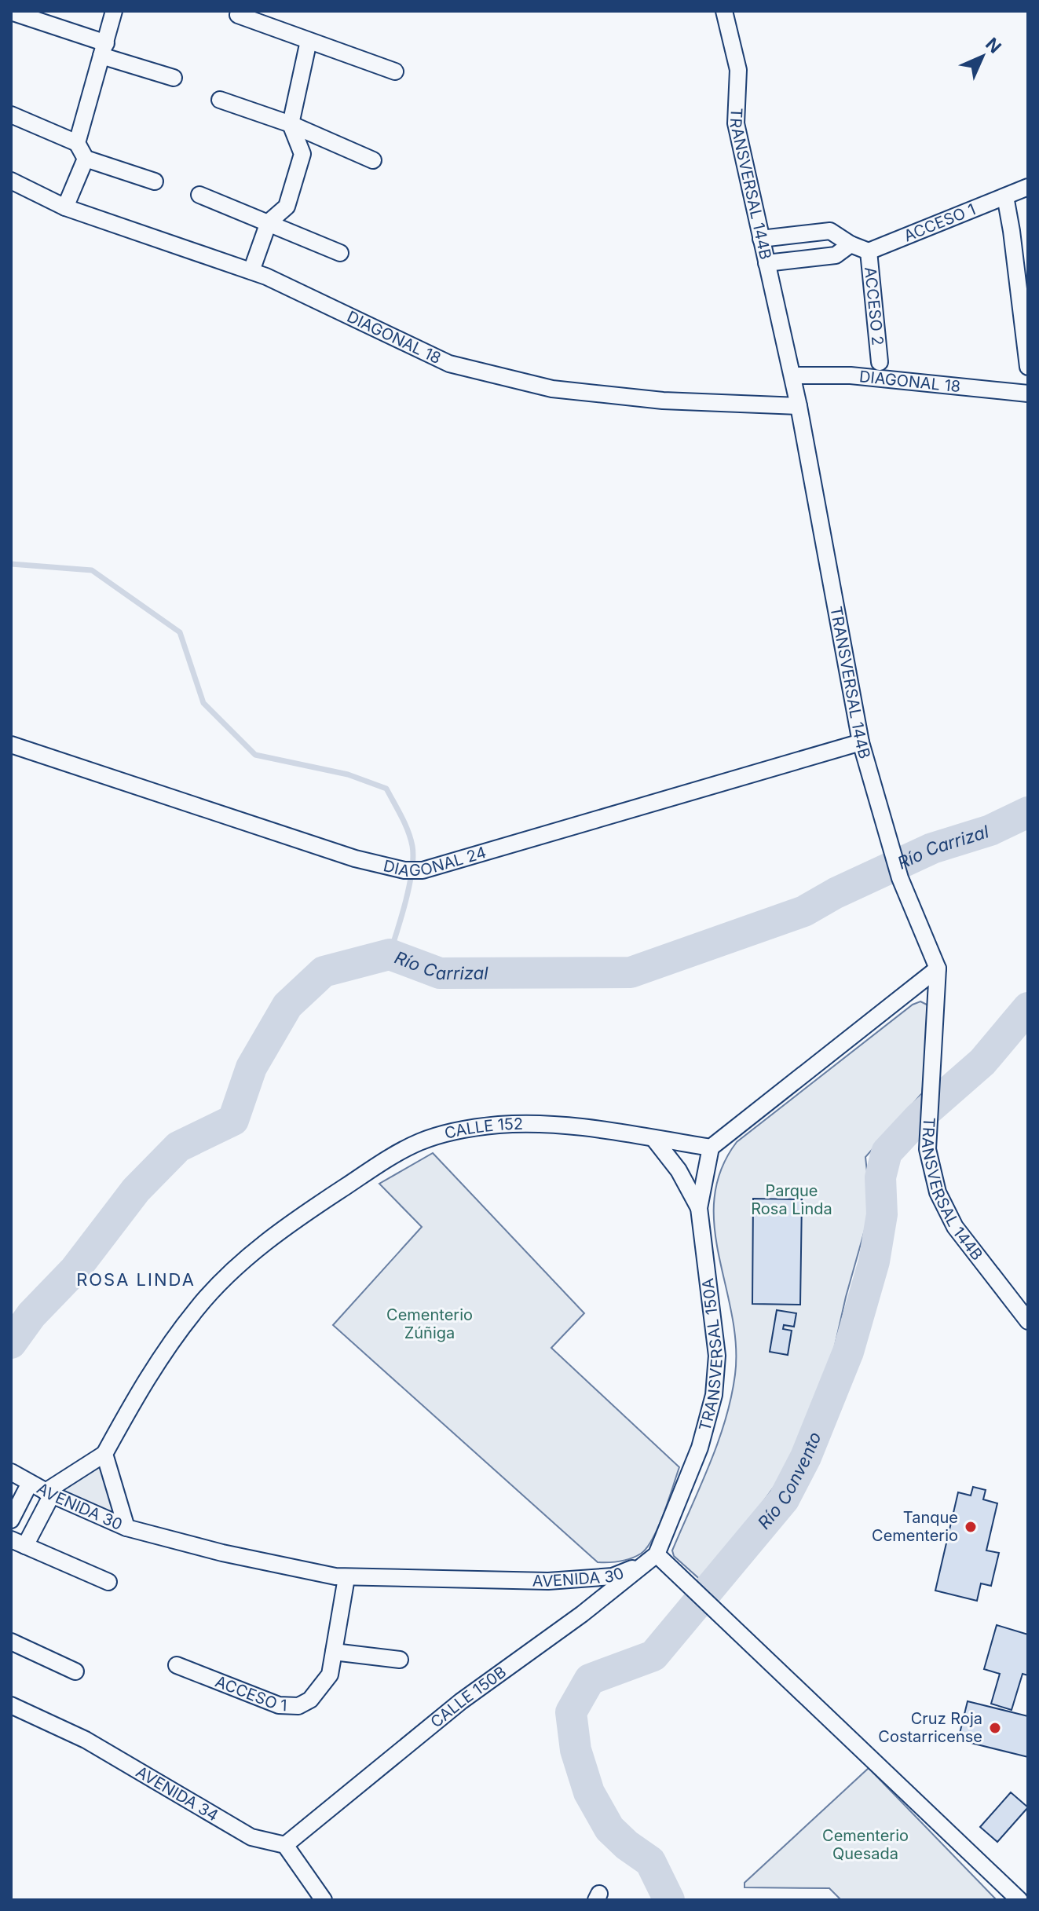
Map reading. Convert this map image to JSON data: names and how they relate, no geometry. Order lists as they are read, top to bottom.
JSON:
{
  "streets": {
    "street": [
      "TRANSVERSAL 144B",
      "ACCESO 1",
      "ACCESO 2",
      "DIAGONAL 18",
      "DIAGONAL 24",
      "CALLE 152",
      "TRANSVERSAL 150A",
      "AVENIDA 30",
      "CALLE 150B",
      "AVENIDA 34"
    ]
  },
  "crossings": [
    ["TRANSVERSAL 144B", "DIAGONAL 18"],
    ["TRANSVERSAL 144B", "DIAGONAL 24"],
    ["ACCESO 1", "ACCESO 2"],
    ["ACCESO 1", "AVENIDA 30"],
    ["CALLE 152", "TRANSVERSAL 150A"],
    ["CALLE 152", "AVENIDA 30"],
    ["TRANSVERSAL 150A", "AVENIDA 30"],
    ["TRANSVERSAL 150A", "CALLE 150B"],
    ["AVENIDA 30", "CALLE 150B"],
    ["CALLE 150B", "AVENIDA 34"]
  ],
  "districts": ["ROSA LINDA"],
  "water": ["Río Carrizal", "Río Convento"],
  "parks": ["Parque Rosa Linda", "Cementerio Zúñiga", "Cementerio Quesada"],
  "places": ["Tanque Cementerio", "Cruz Roja Costarricense"],
  "north": "top right"
}
